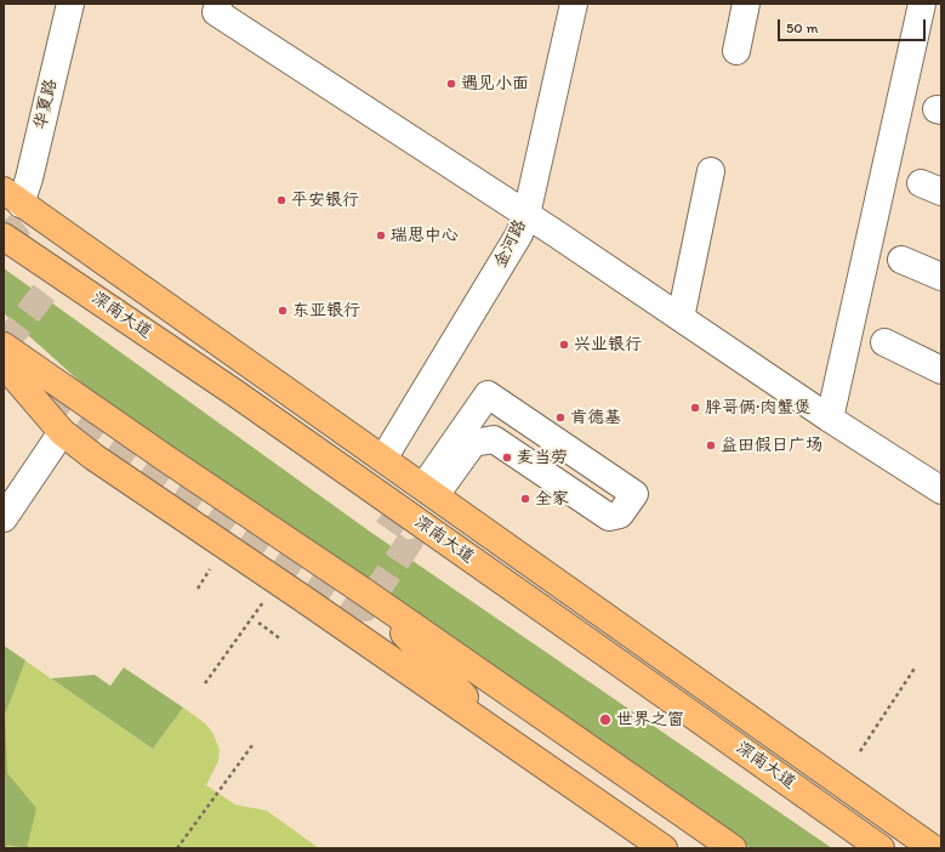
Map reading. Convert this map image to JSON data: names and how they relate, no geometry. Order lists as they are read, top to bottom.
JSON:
{
  "streets": {
    "main road": ["深南大道"],
    "street": ["华夏路", "金河路"]
  },
  "places": [
    "遇见小面",
    "平安银行",
    "瑞思中心",
    "东亚银行",
    "兴业银行",
    "胖哥俩·肉蟹煲",
    "肯德基",
    "益田假日广场",
    "麦当劳",
    "全家",
    "世界之窗"
  ],
  "scale_bar": "50 m"
}
